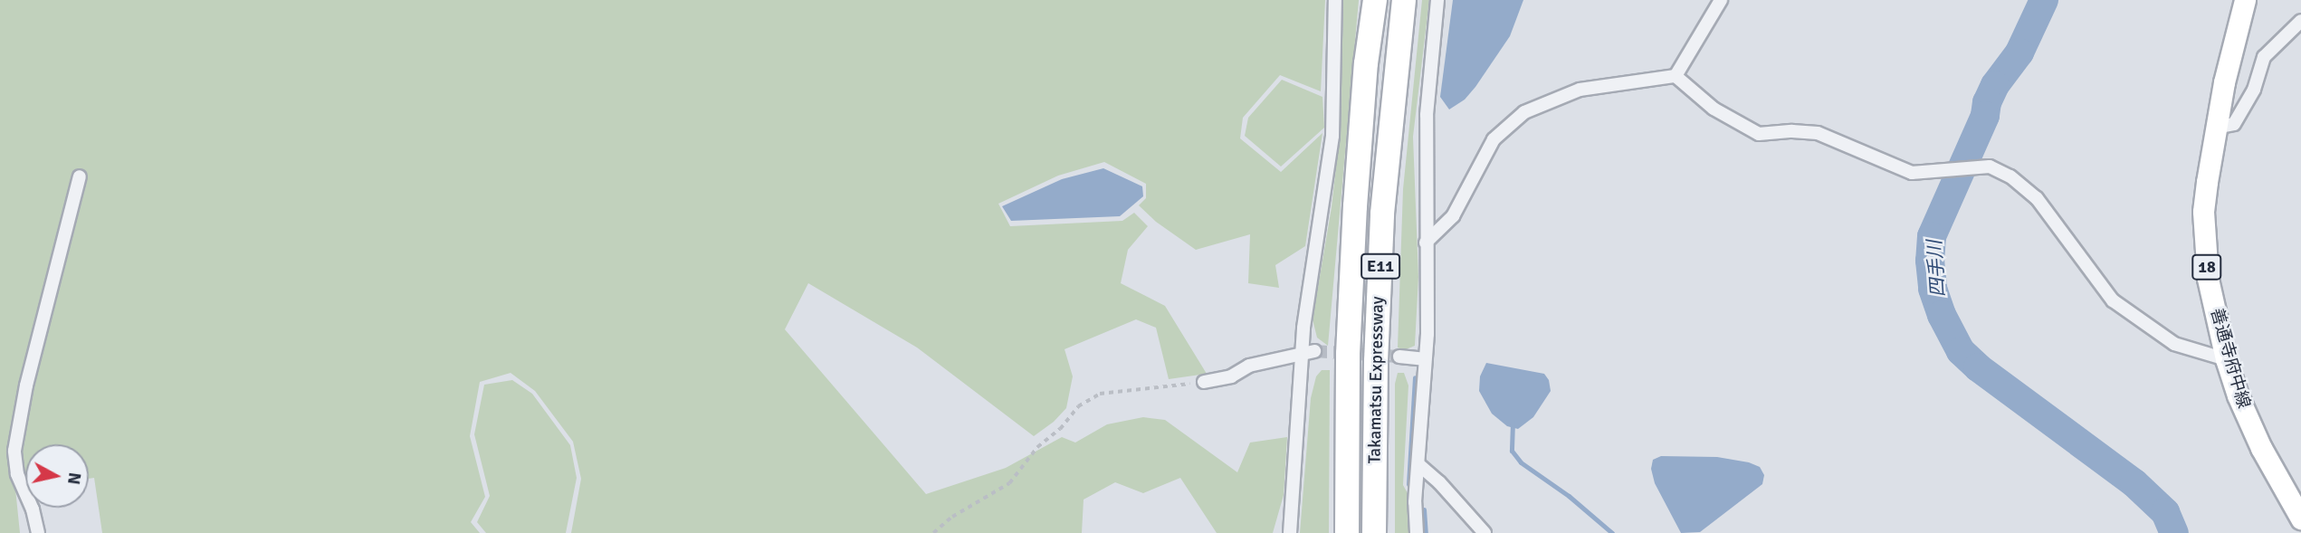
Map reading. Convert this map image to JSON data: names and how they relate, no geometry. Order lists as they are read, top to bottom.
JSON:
{
  "streets": {
    "highway": ["E11", "Takamatsu Expressway"],
    "main road": ["18", "善通寺府中線"]
  },
  "water": ["四手川"],
  "north": "right"
}
